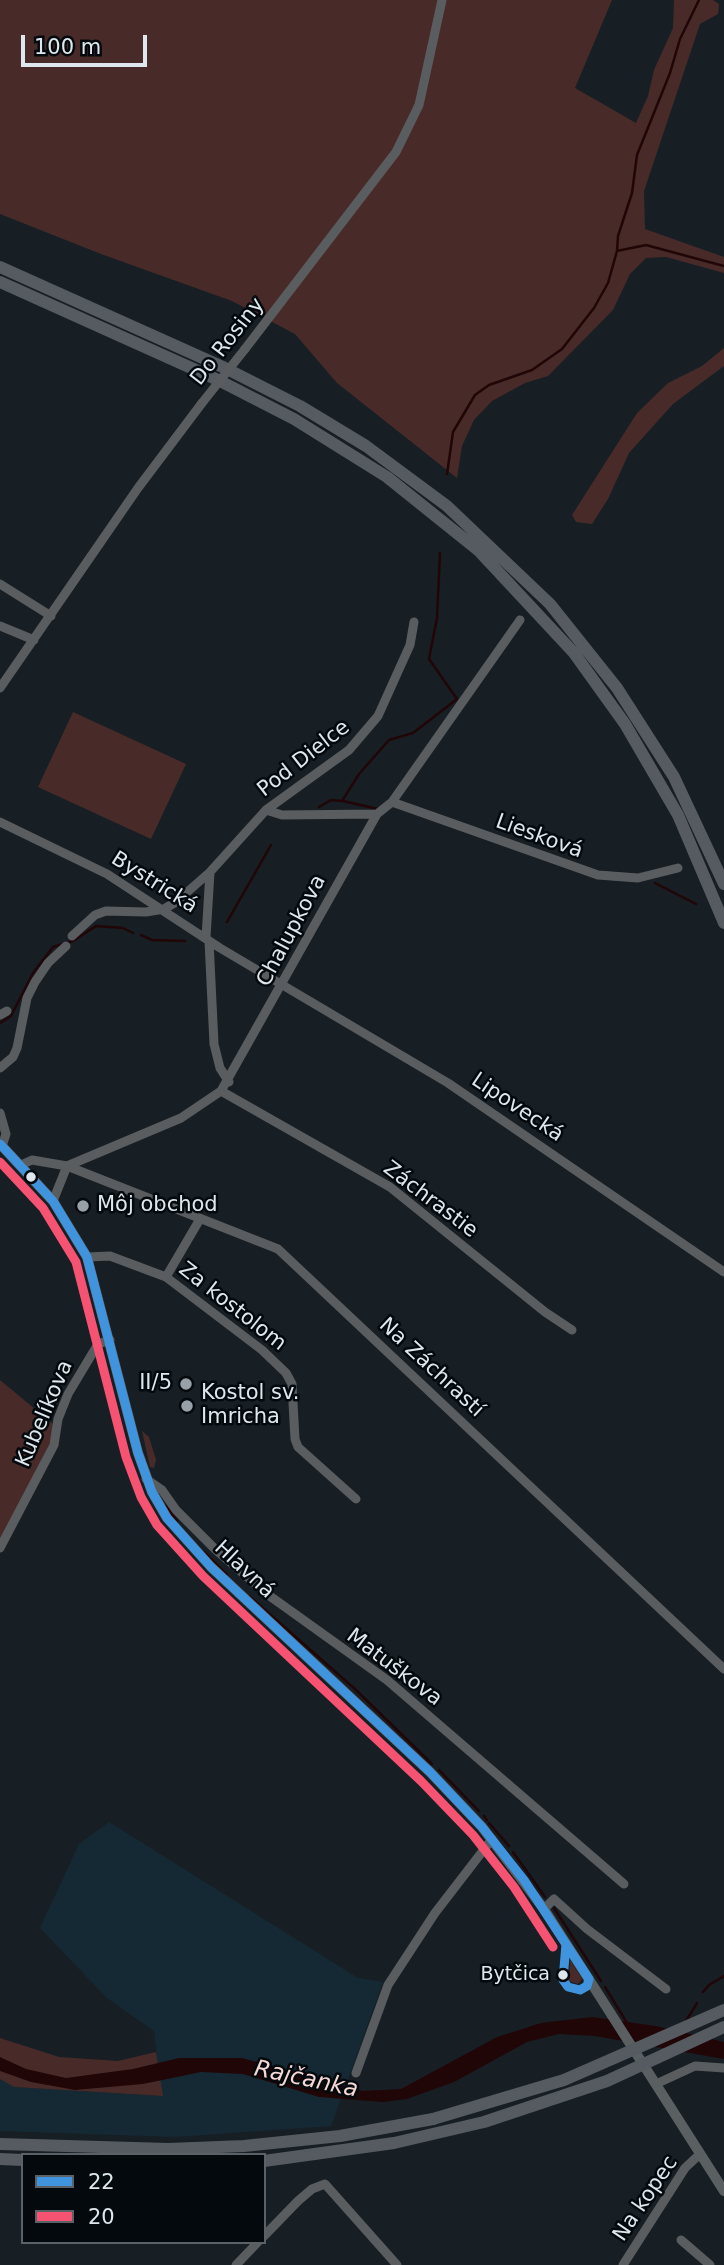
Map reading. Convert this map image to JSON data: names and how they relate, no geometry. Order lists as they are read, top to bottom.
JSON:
{
  "streets": {
    "main road": ["Hlavná"],
    "street": [
      "Do Rosiny",
      "Pod Dielce",
      "Liesková",
      "Bystrická",
      "Chalupkova",
      "Lipovecká",
      "Záchrastie",
      "Za kostolom",
      "Na Záchrastí",
      "Kubelíkova",
      "Matuškova",
      "Na kopec"
    ]
  },
  "crossings": [
    ["Pod Dielce", "Bystrická"],
    ["Liesková", "Chalupkova"],
    ["Bystrická", "Chalupkova"],
    ["Bystrická", "Lipovecká"],
    ["Chalupkova", "Lipovecká"],
    ["Chalupkova", "Záchrastie"],
    ["Chalupkova", "Na Záchrastí"],
    ["Za kostolom", "Hlavná"],
    ["Na Záchrastí", "Hlavná"],
    ["Kubelíkova", "Hlavná"],
    ["Hlavná", "Matuškova"],
    ["Hlavná", "Na kopec"]
  ],
  "water": ["Rajčanka"],
  "places": [
    "Môj obchod",
    "II/5",
    "Kostol sv. Imricha",
    "Bytčica"
  ],
  "lines": ["transit line 22", "transit line 20"],
  "legend": ["22", "20"],
  "scale_bar": "100 m"
}
